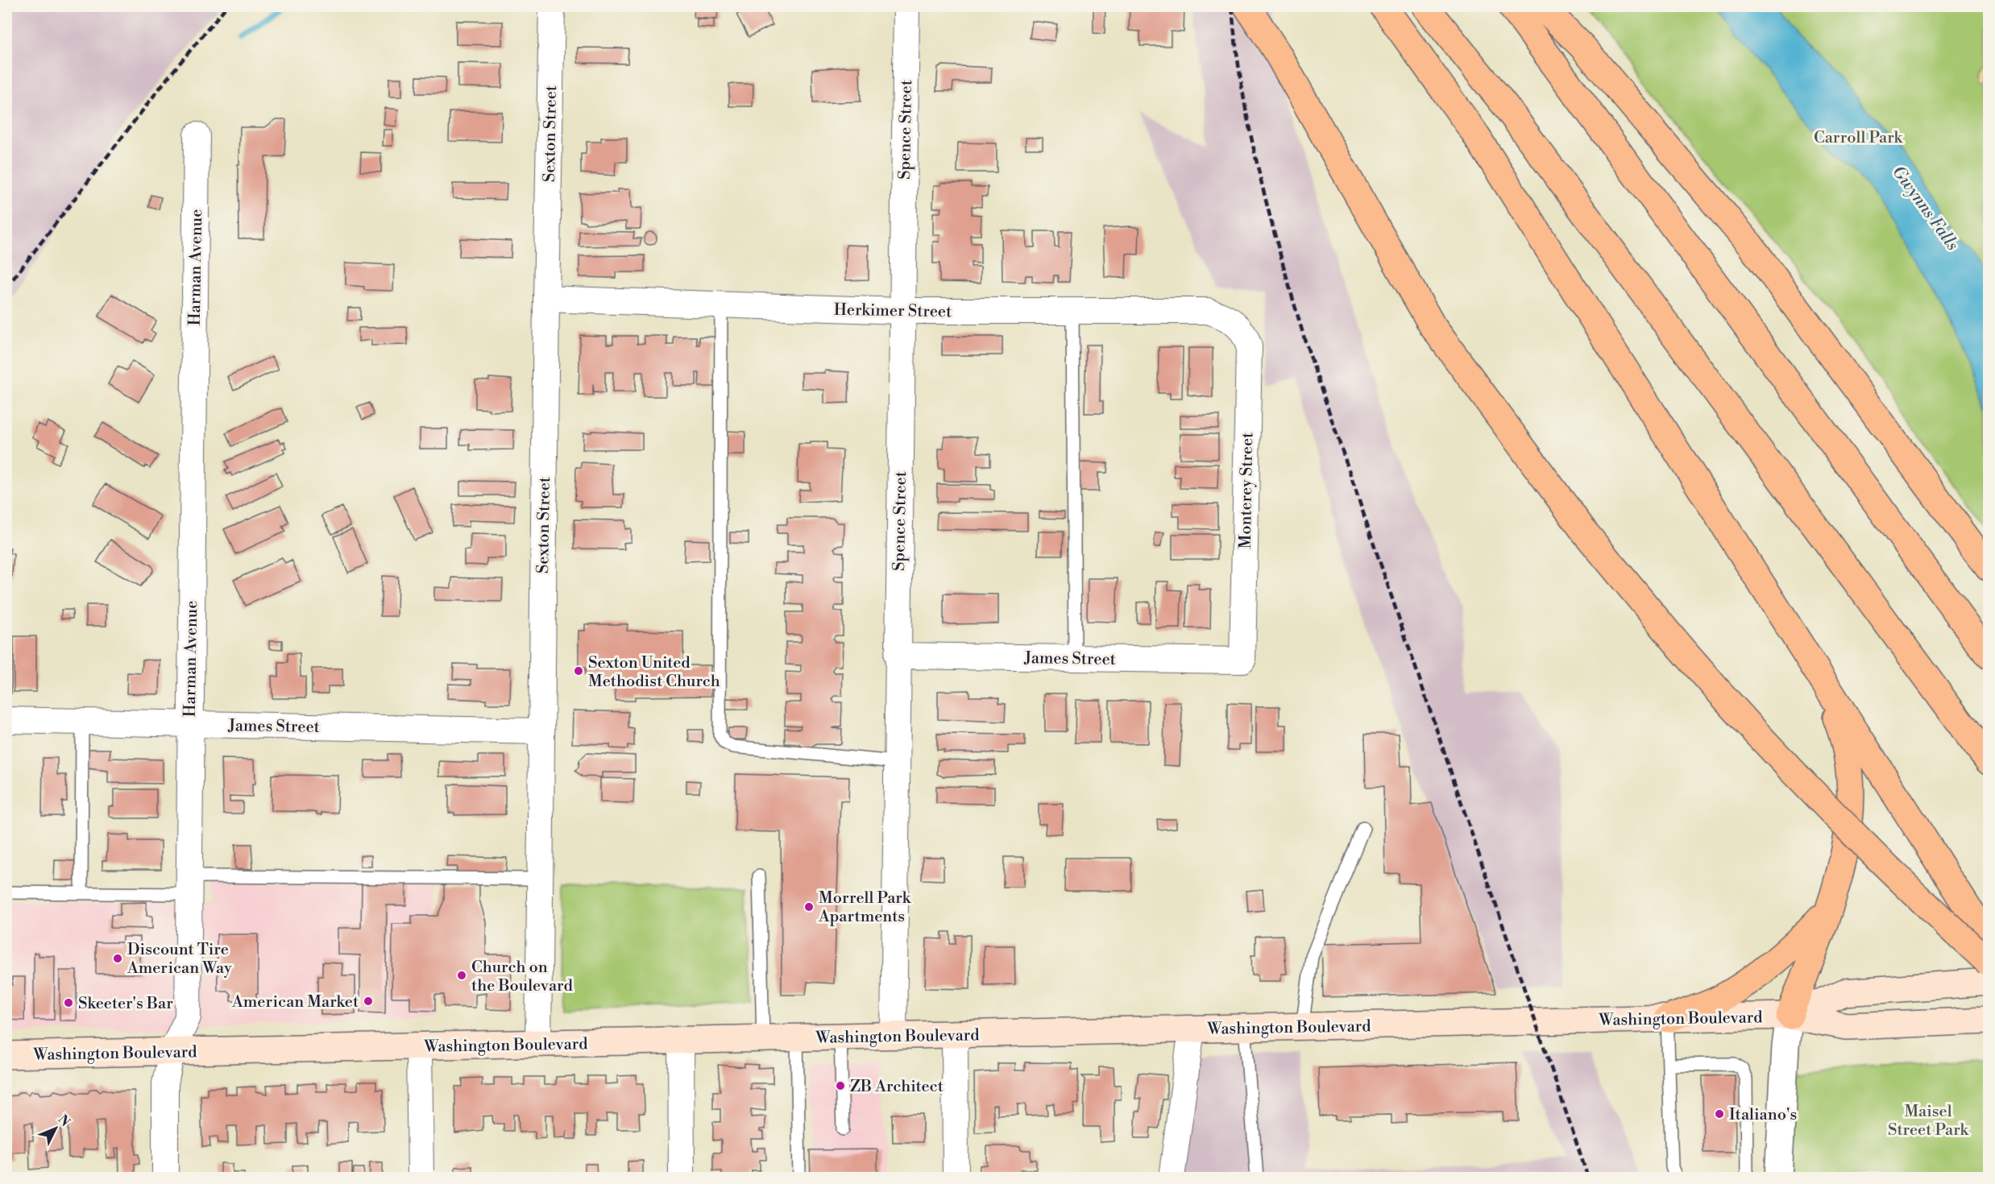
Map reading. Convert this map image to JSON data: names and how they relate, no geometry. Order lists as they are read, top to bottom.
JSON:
{
  "streets": {
    "main road": ["Washington Boulevard"],
    "street": [
      "Spence Street",
      "Sexton Street",
      "Harman Avenue",
      "Herkimer Street",
      "Monterey Street",
      "James Street"
    ]
  },
  "crossings": [
    ["Spence Street", "Herkimer Street"],
    ["Spence Street", "James Street"],
    ["Spence Street", "Washington Boulevard"],
    ["Sexton Street", "Herkimer Street"],
    ["Sexton Street", "James Street"],
    ["Sexton Street", "Washington Boulevard"],
    ["Harman Avenue", "James Street"],
    ["Harman Avenue", "Washington Boulevard"],
    ["Herkimer Street", "Monterey Street"],
    ["Monterey Street", "James Street"]
  ],
  "water": ["Gwynns Falls"],
  "parks": ["Carroll Park", "Maisel Street Park"],
  "places": [
    "Sexton United Methodist Church",
    "Morrell Park Apartments",
    "Discount Tire American Way",
    "Church on the Boulevard",
    "American Market",
    "Skeeter's Bar",
    "ZB Architect",
    "Italiano's"
  ],
  "north": "top right"
}
